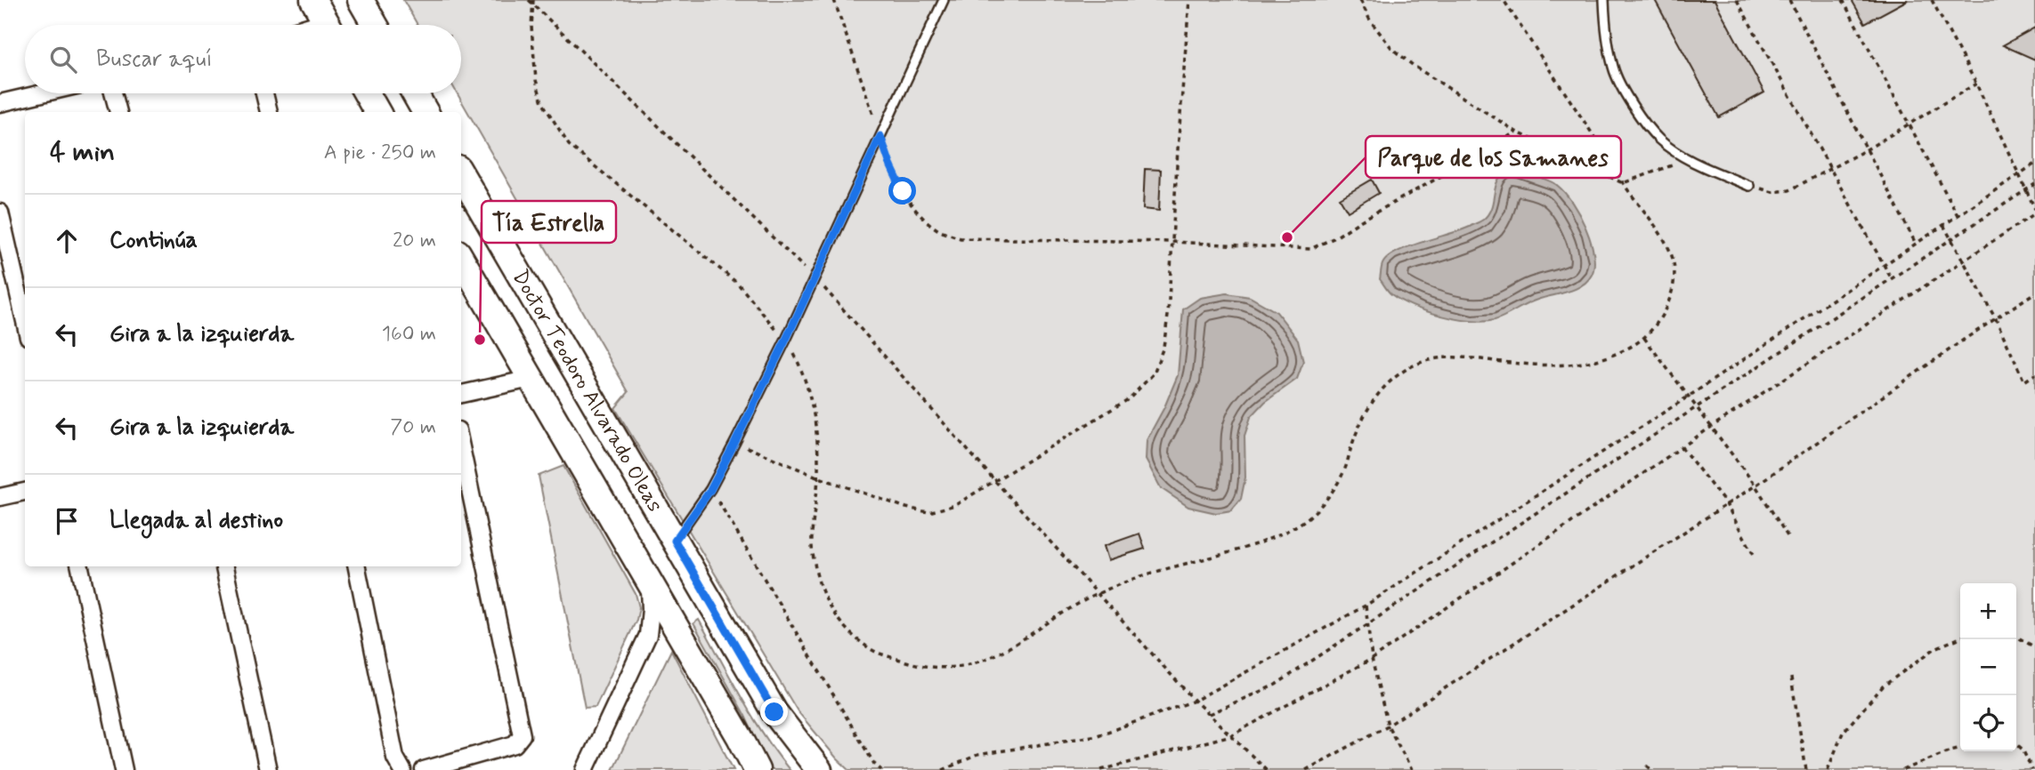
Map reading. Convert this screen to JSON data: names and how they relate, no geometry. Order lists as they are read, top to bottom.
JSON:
{
  "streets": {
    "main road": ["Doctor Teodoro Alvarado Oleas"]
  },
  "places": ["Parque de los Samanes", "Tía Estrella"],
  "page": {
    "search": "Buscar aquí",
    "heading": ["4 min", "A pie · 250 m"],
    "list": [
      ["Continúa", "20 m"],
      ["Gira a la izquierda", "160 m"],
      ["Gira a la izquierda", "70 m"],
      "Llegada al destino"
    ],
    "map_buttons": ["+", "−"]
  }
}
